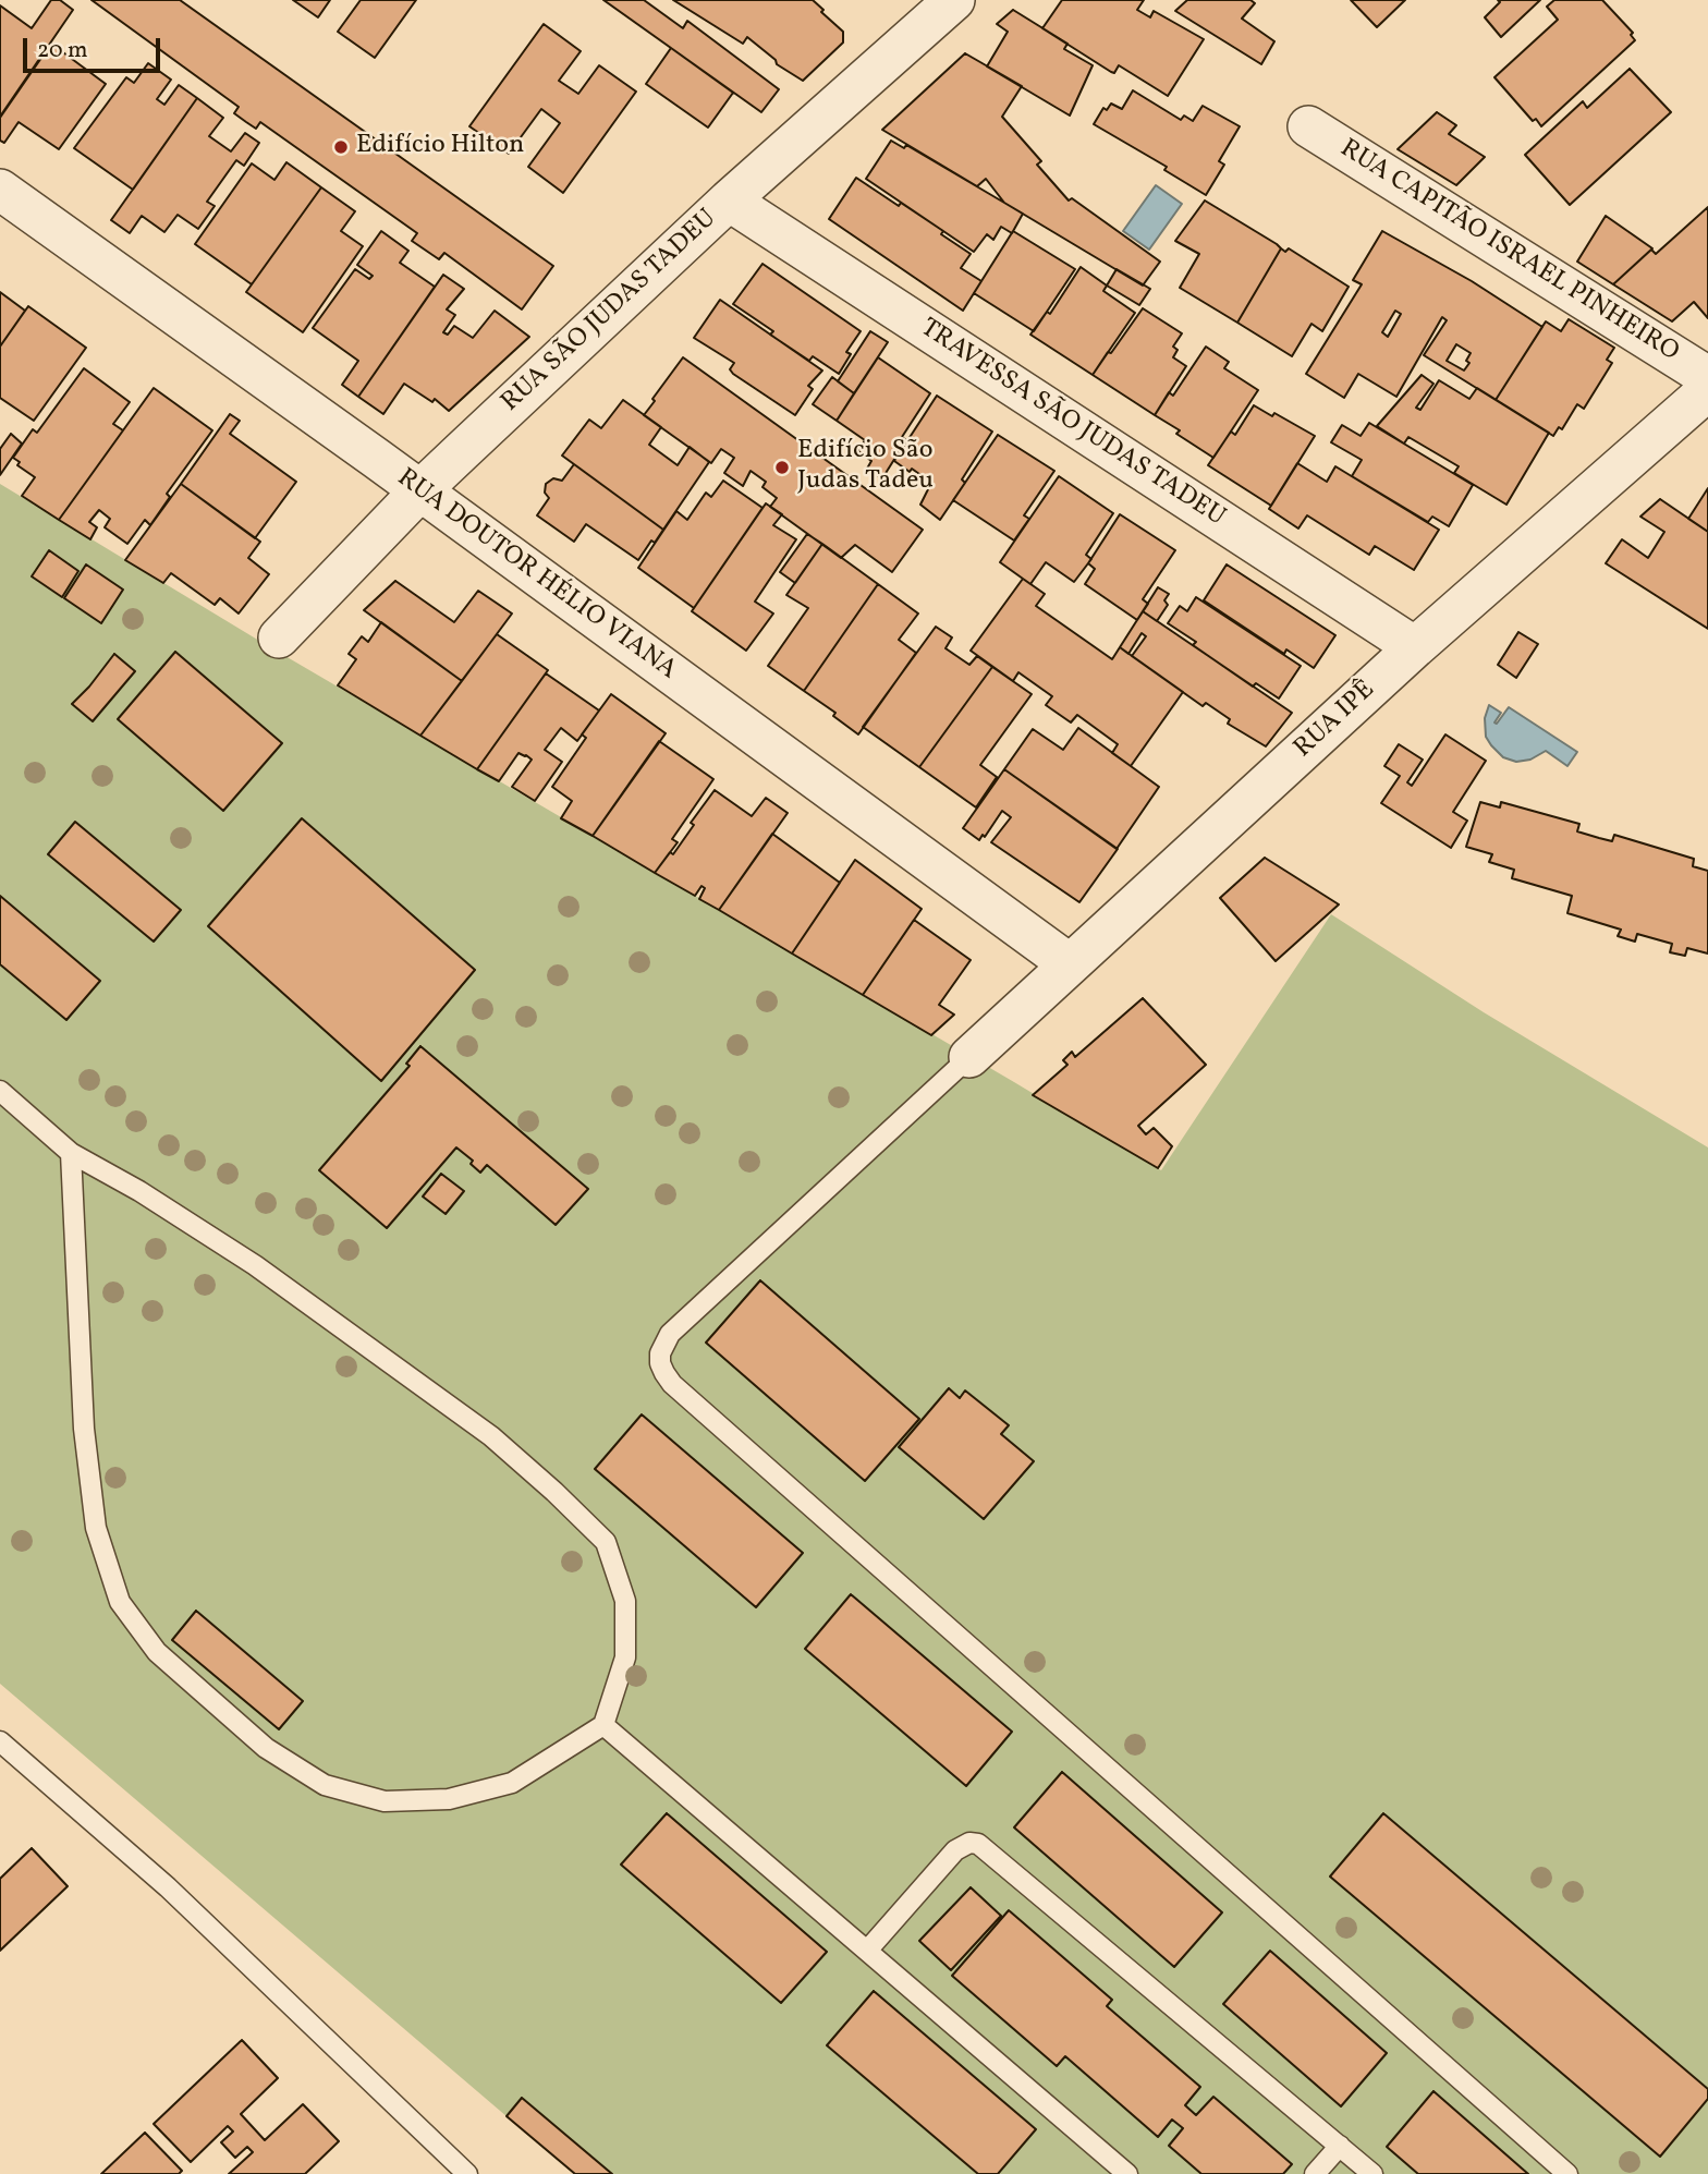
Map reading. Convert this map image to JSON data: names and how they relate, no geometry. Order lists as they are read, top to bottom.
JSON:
{
  "streets": {
    "street": [
      "RUA CAPITÃO ISRAEL PINHEIRO",
      "RUA SÃO JUDAS TADEU",
      "TRAVESSA SÃO JUDAS TADEU",
      "RUA DOUTOR HÉLIO VIANA",
      "RUA IPÊ"
    ]
  },
  "crossings": [
    ["RUA SÃO JUDAS TADEU", "TRAVESSA SÃO JUDAS TADEU"],
    ["RUA SÃO JUDAS TADEU", "RUA DOUTOR HÉLIO VIANA"],
    ["TRAVESSA SÃO JUDAS TADEU", "RUA IPÊ"],
    ["RUA DOUTOR HÉLIO VIANA", "RUA IPÊ"]
  ],
  "places": ["Edifício Hilton", "Edifício São Judas Tadeu"],
  "scale_bar": "20 m"
}
